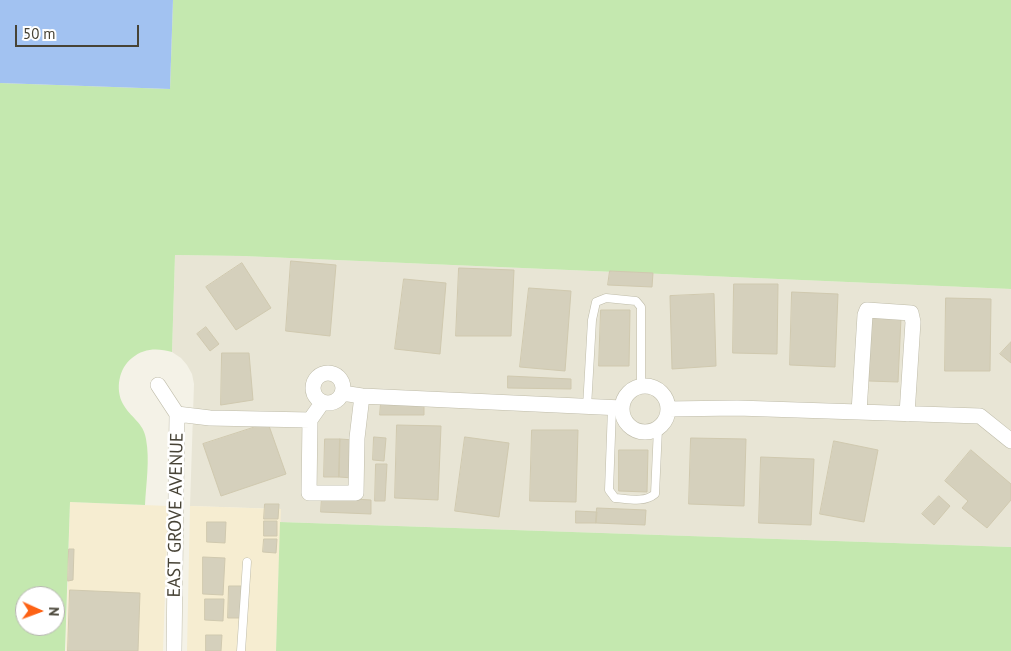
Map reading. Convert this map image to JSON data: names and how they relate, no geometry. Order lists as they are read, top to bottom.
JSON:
{
  "streets": {
    "street": ["EAST GROVE AVENUE"]
  },
  "scale_bar": "50 m",
  "north": "right"
}
